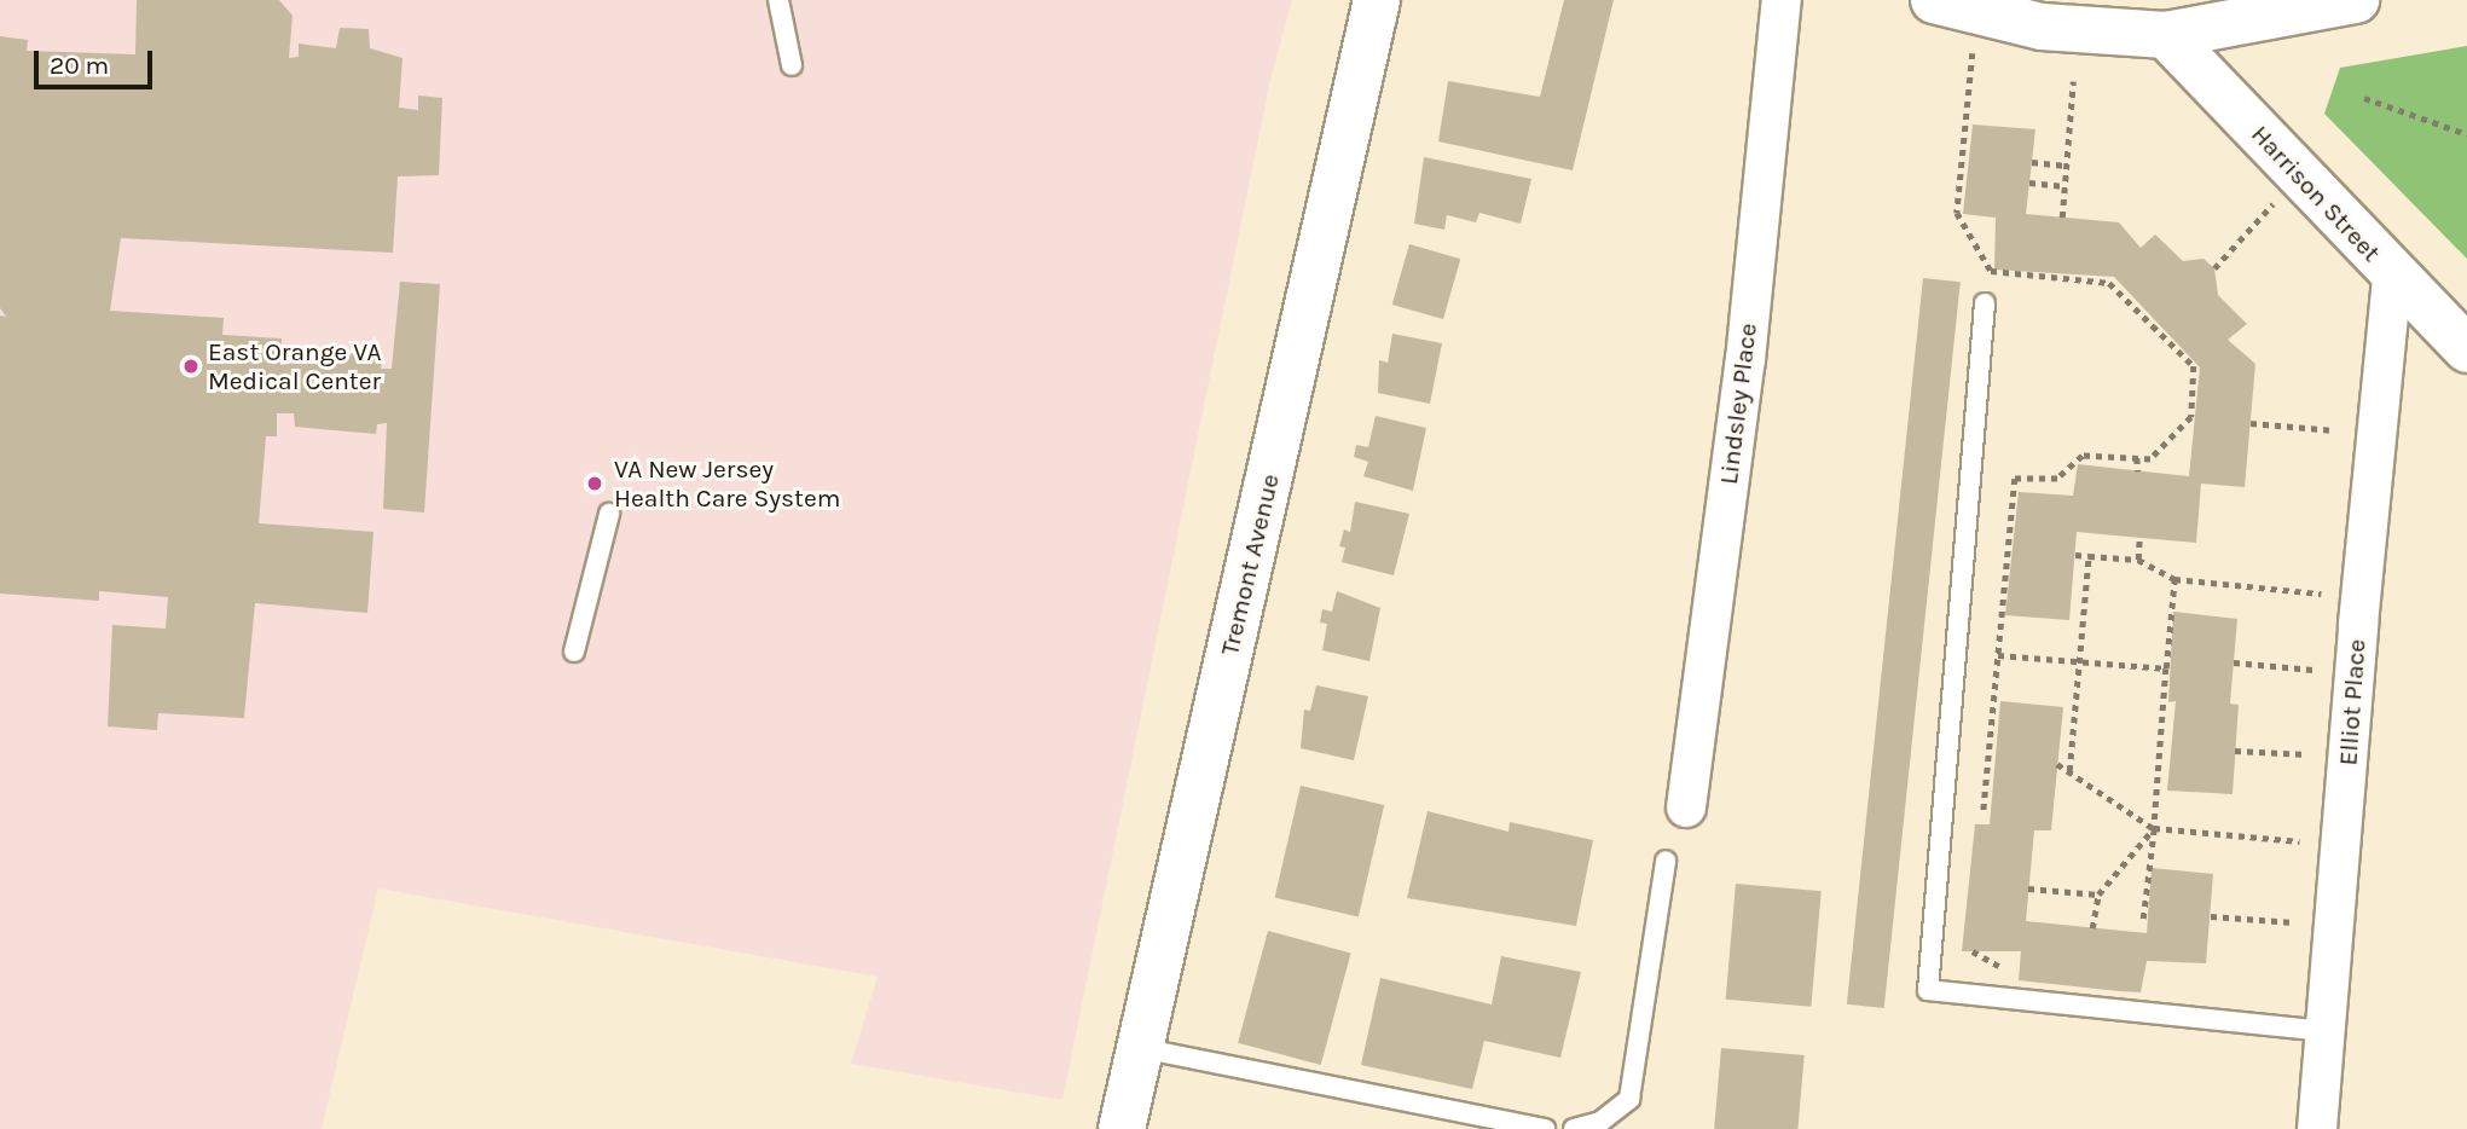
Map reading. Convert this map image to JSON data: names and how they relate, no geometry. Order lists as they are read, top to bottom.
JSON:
{
  "streets": {
    "street": [
      "Harrison Street",
      "Lindsley Place",
      "Tremont Avenue",
      "Elliot Place"
    ]
  },
  "crossings": [
    ["Harrison Street", "Elliot Place"]
  ],
  "places": ["East Orange VA Medical Center", "VA New Jersey Health Care System"],
  "scale_bar": "20 m"
}
